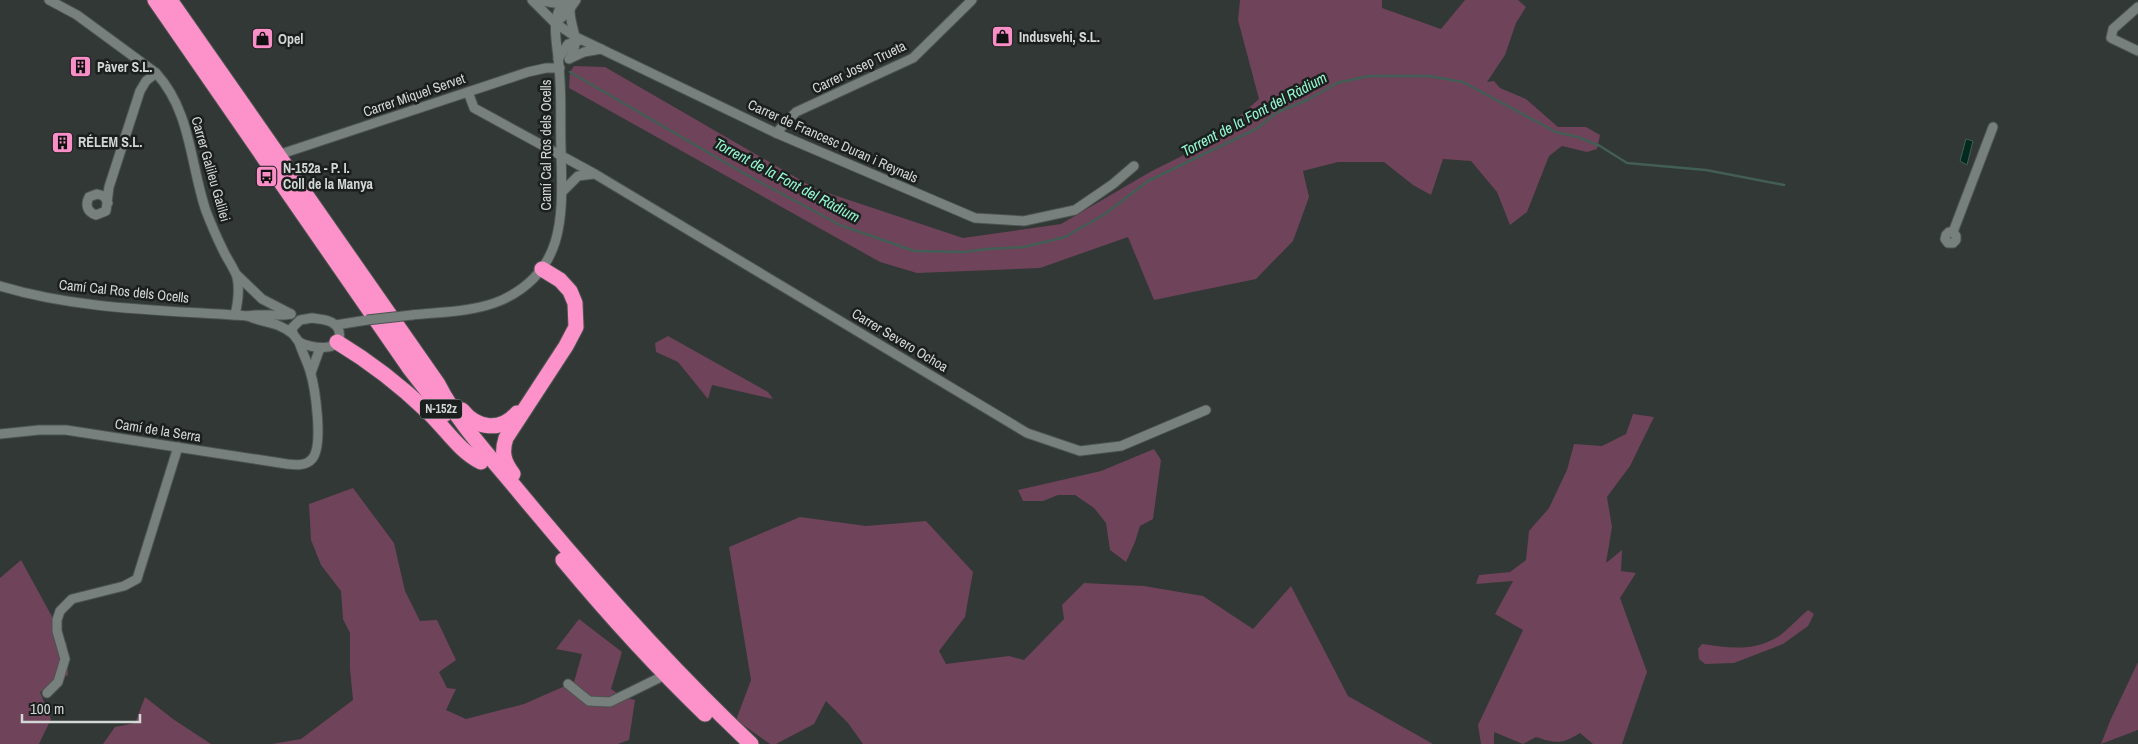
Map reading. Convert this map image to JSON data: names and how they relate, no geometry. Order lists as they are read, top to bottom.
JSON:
{
  "streets": {
    "highway": ["N-152z"],
    "street": [
      "Carrer Josep Trueta",
      "Carrer Miquel Servet",
      "Carrer de Francesc Duran i Reynals",
      "Camí Cal Ros dels Ocells",
      "Carrer Galileu Galilei",
      "Carrer Severo Ochoa",
      "Camí de la Serra"
    ]
  },
  "crossings": [
    ["Carrer Josep Trueta", "Carrer de Francesc Duran i Reynals"],
    ["Carrer Miquel Servet", "Camí Cal Ros dels Ocells"],
    ["Carrer Miquel Servet", "Carrer Severo Ochoa"],
    ["Carrer Miquel Servet", "N-152z"],
    ["Carrer de Francesc Duran i Reynals", "Camí Cal Ros dels Ocells"],
    ["Camí Cal Ros dels Ocells", "Carrer Galileu Galilei"],
    ["Camí Cal Ros dels Ocells", "Carrer Severo Ochoa"]
  ],
  "water": ["Torrent de la Font del Ràdium"],
  "places": {
    "shop": ["Indusvehi, S.L.", "Opel"],
    "building": ["Pàver S.L.", "RÉLEM S.L."],
    "bus stop": ["N-152a - P. I. Coll de la Manya"]
  },
  "scale_bar": "100 m"
}
